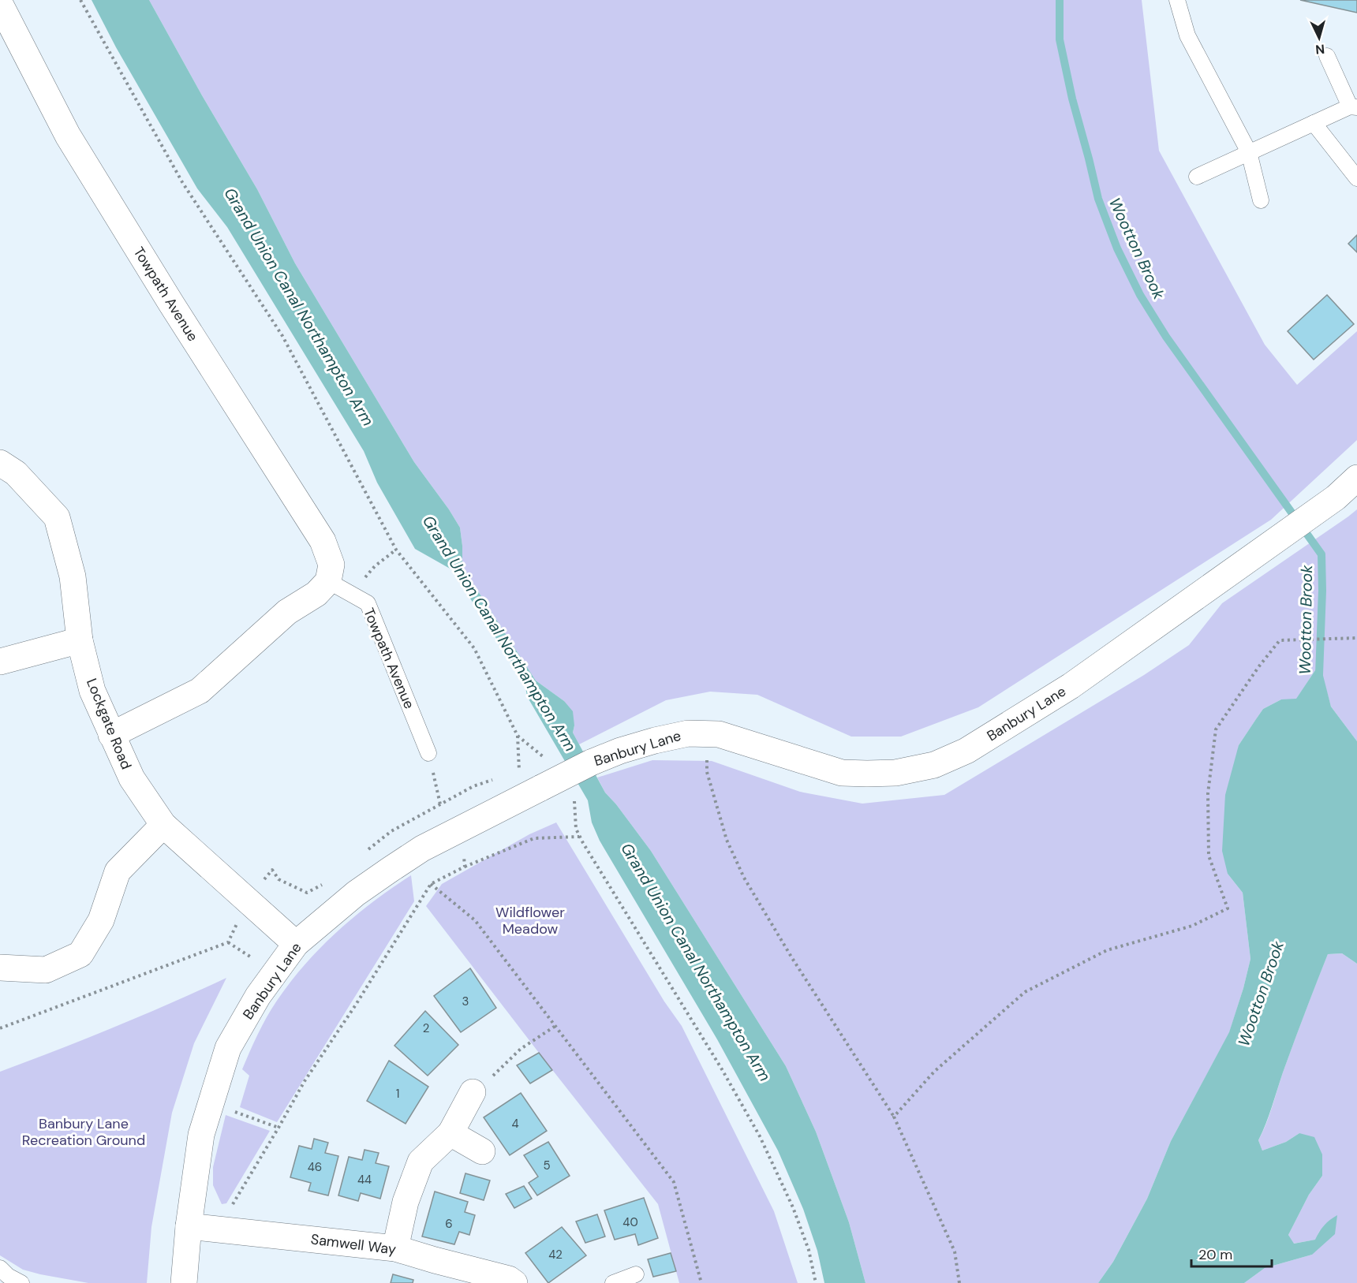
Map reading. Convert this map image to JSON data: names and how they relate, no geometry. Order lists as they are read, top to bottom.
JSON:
{
  "streets": {
    "street": [
      "Towpath Avenue",
      "Banbury Lane",
      "Lockgate Road",
      "Samwell Way"
    ]
  },
  "crossings": [
    ["Banbury Lane", "Lockgate Road"],
    ["Banbury Lane", "Samwell Way"]
  ],
  "water": ["Wootton Brook", "Grand Union Canal Northampton Arm"],
  "parks": ["Wildflower Meadow", "Banbury Lane Recreation Ground"],
  "house_numbers": [
    "3",
    "2",
    "1",
    "4",
    "5",
    "46",
    "44",
    "40",
    "6",
    "42"
  ],
  "scale_bar": "20 m",
  "north": "bottom"
}
